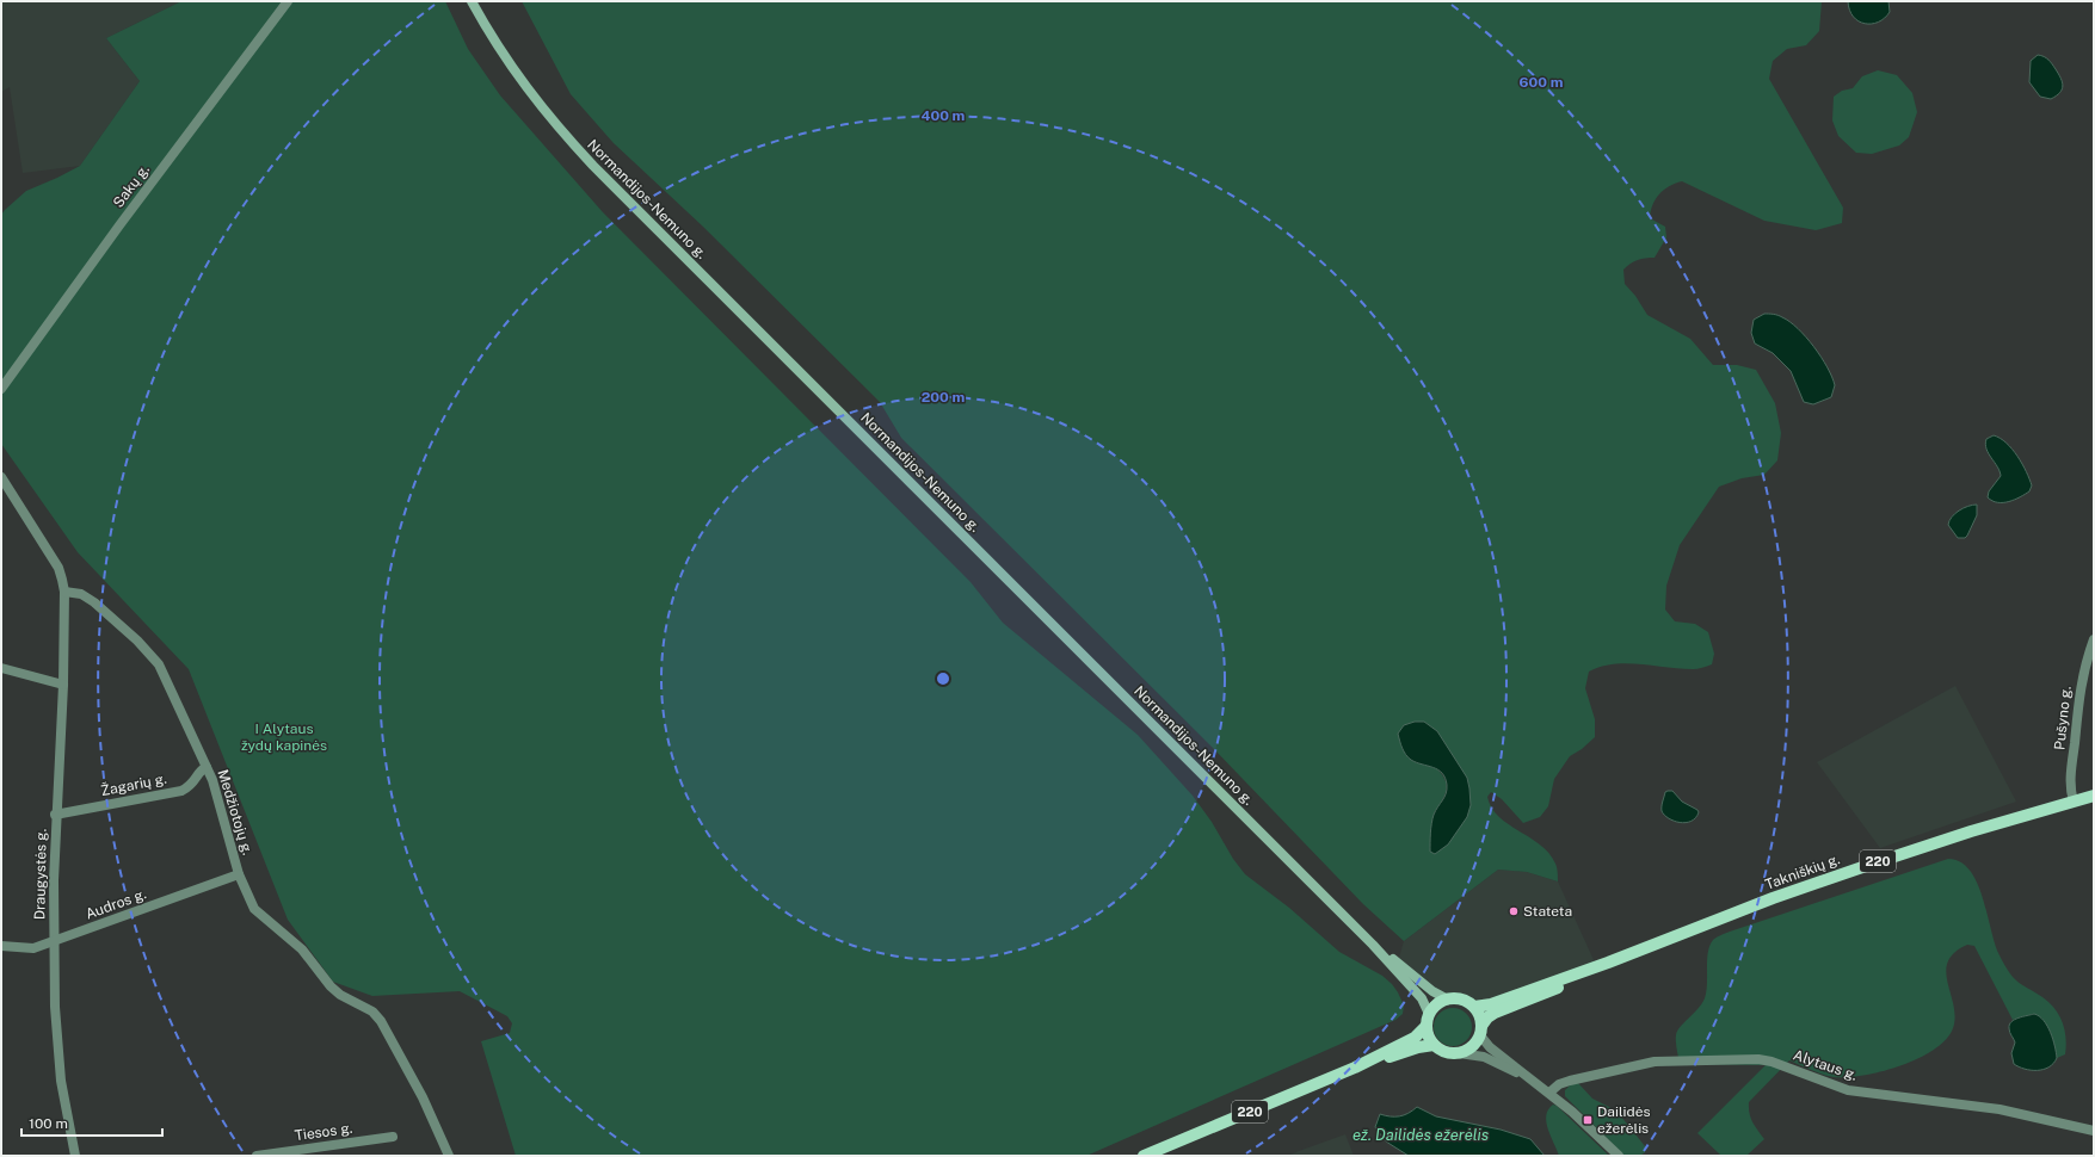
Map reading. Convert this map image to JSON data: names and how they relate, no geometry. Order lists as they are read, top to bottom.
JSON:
{
  "streets": {
    "main road": ["Normandijos-Nemuno g.", "220", "Takniškių g."],
    "street": [
      "Sakų g.",
      "Pušyno g.",
      "Žagarių g.",
      "Medžiotojų g.",
      "Draugystės g.",
      "Audros g.",
      "Alytaus g.",
      "Tiesos g."
    ]
  },
  "crossings": [
    ["Normandijos-Nemuno g.", "220"],
    ["Pušyno g.", "Takniškių g."],
    ["Žagarių g.", "Medžiotojų g."],
    ["Žagarių g.", "Draugystės g."],
    ["Medžiotojų g.", "Draugystės g."],
    ["Medžiotojų g.", "Audros g."],
    ["220", "Takniškių g."],
    ["Draugystės g.", "Audros g."]
  ],
  "water": ["ež. Dailidės ežerėlis"],
  "parks": ["I Alytaus žydų kapinės"],
  "places": {
    "other": ["Stateta"],
    "transit": ["Dailidės ežerėlis"]
  },
  "scale_bar": "100 m",
  "rings": ["600 m", "400 m", "200 m"]
}
